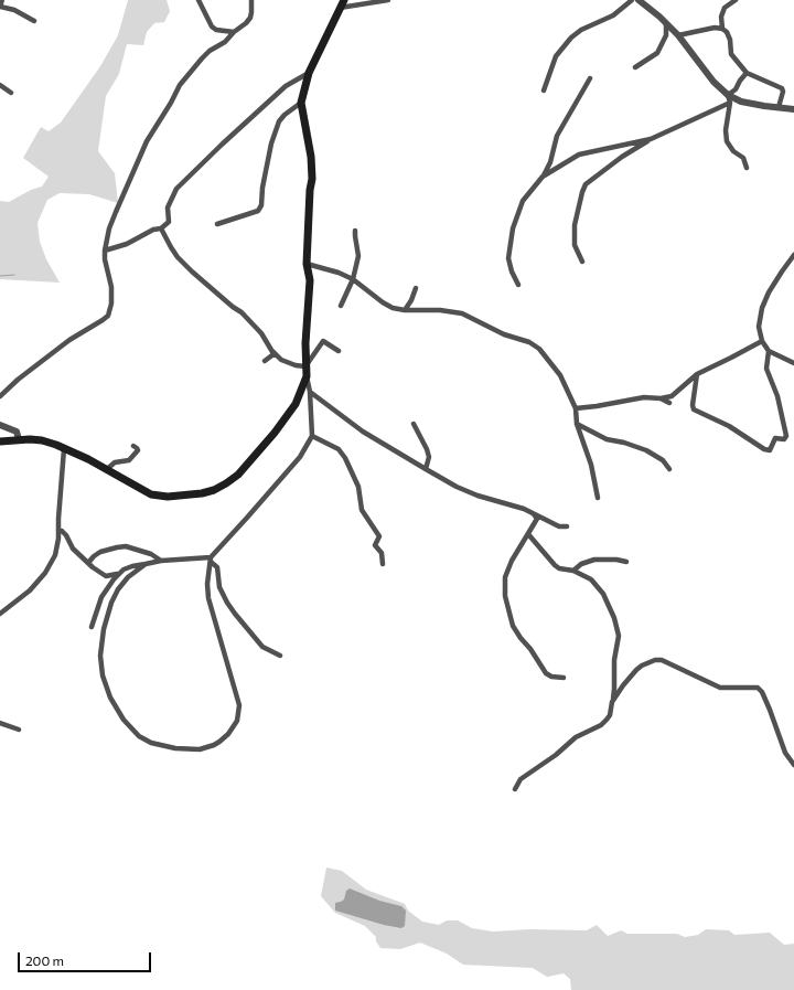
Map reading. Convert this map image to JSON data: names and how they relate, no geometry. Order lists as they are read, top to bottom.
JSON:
{
  "scale_bar": "200 m"
}
